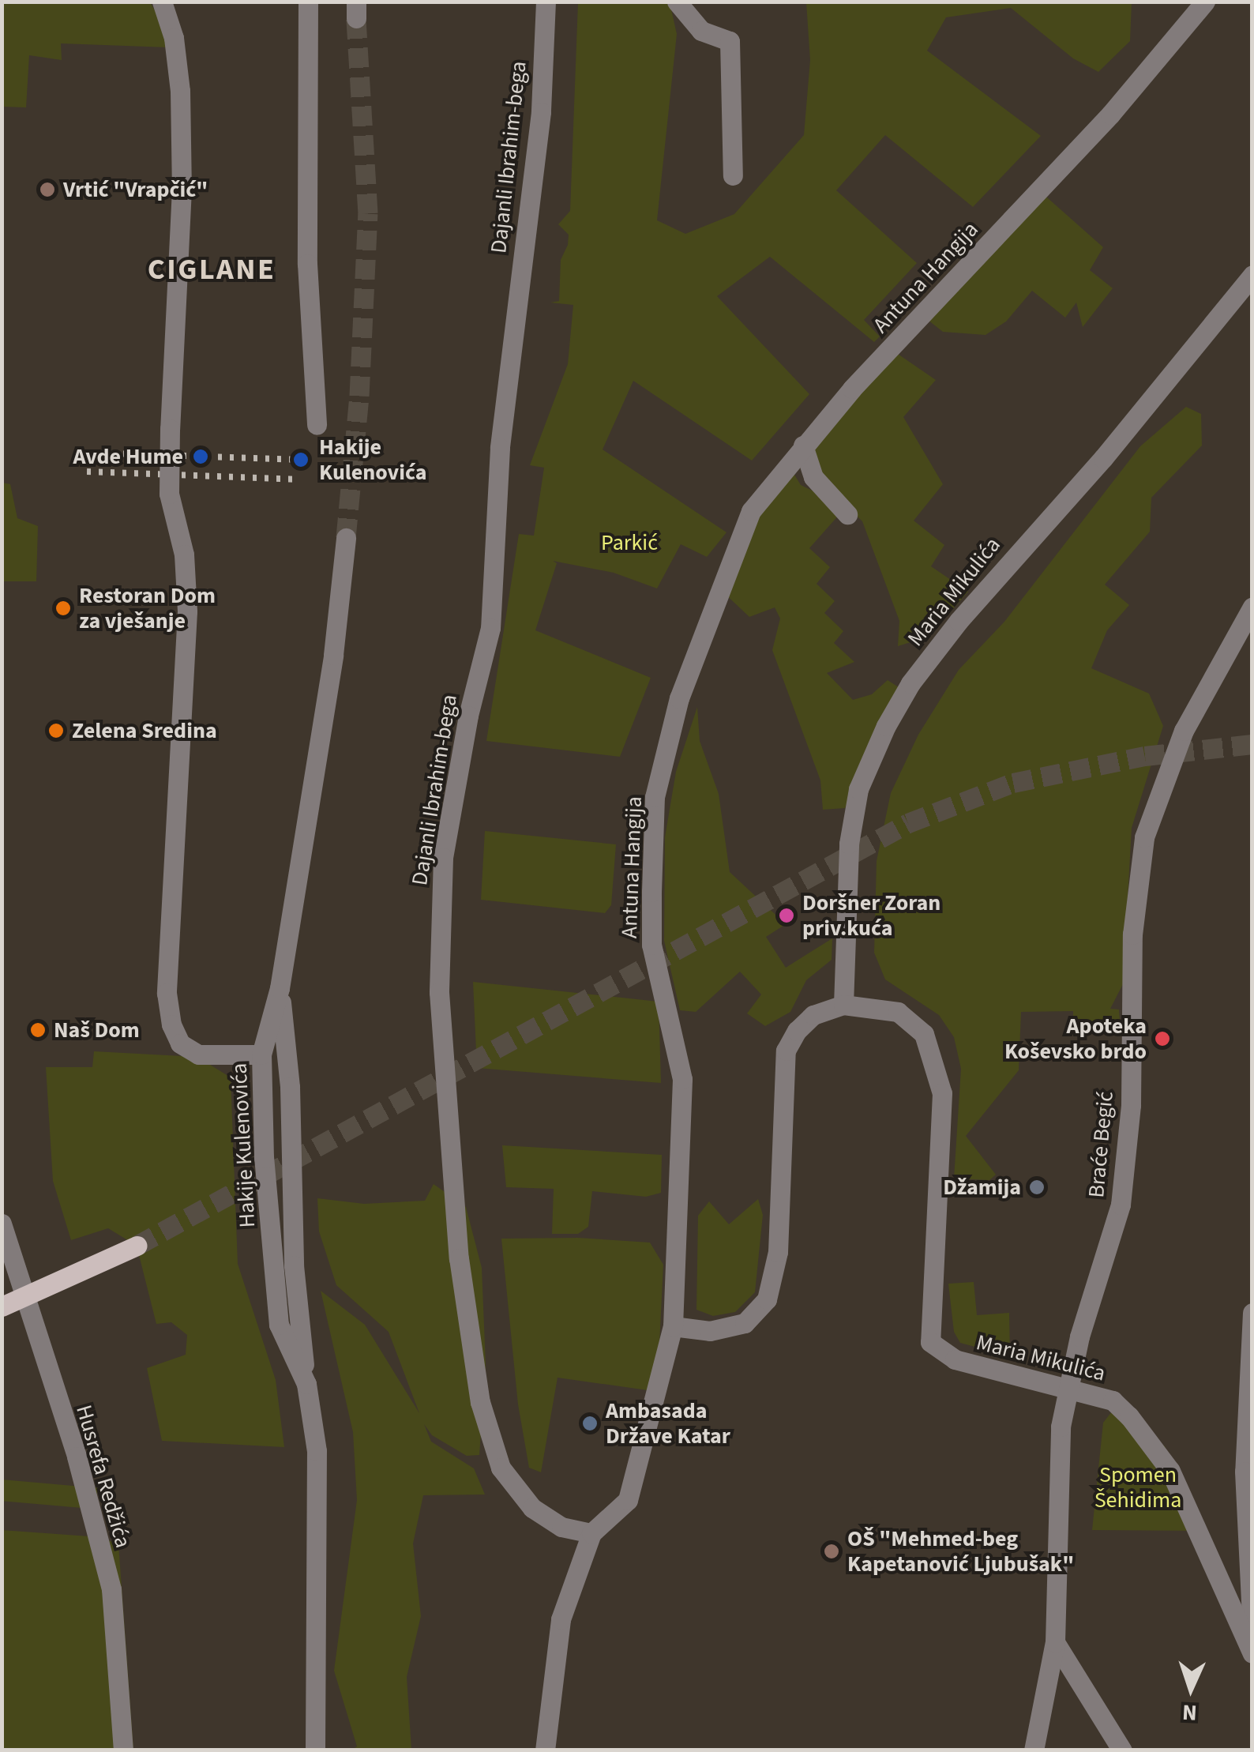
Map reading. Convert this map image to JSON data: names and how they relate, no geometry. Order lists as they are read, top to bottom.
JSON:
{
  "streets": {
    "street": [
      "Dajanli Ibrahim-bega",
      "Antuna Hangija",
      "Maria Mikulića",
      "Braće Begić",
      "Hakije Kulenovića",
      "Husrefa Redžića"
    ]
  },
  "crossings": [
    ["Dajanli Ibrahim-bega", "Antuna Hangija"],
    ["Maria Mikulića", "Braće Begić"]
  ],
  "districts": ["CIGLANE"],
  "parks": ["Parkić", "Spomen Šehidima"],
  "places": [
    "Vrtić \"Vrapčić\"",
    "Avde Hume",
    "Hakije Kulenovića",
    "Restoran Dom za vješanje",
    "Zelena Sredina",
    "Doršner Zoran priv.kuća",
    "Naš Dom",
    "Apoteka Koševsko brdo",
    "Džamija",
    "Ambasada Države Katar",
    "OŠ \"Mehmed-beg Kapetanović Ljubušak\""
  ],
  "north": "bottom"
}
